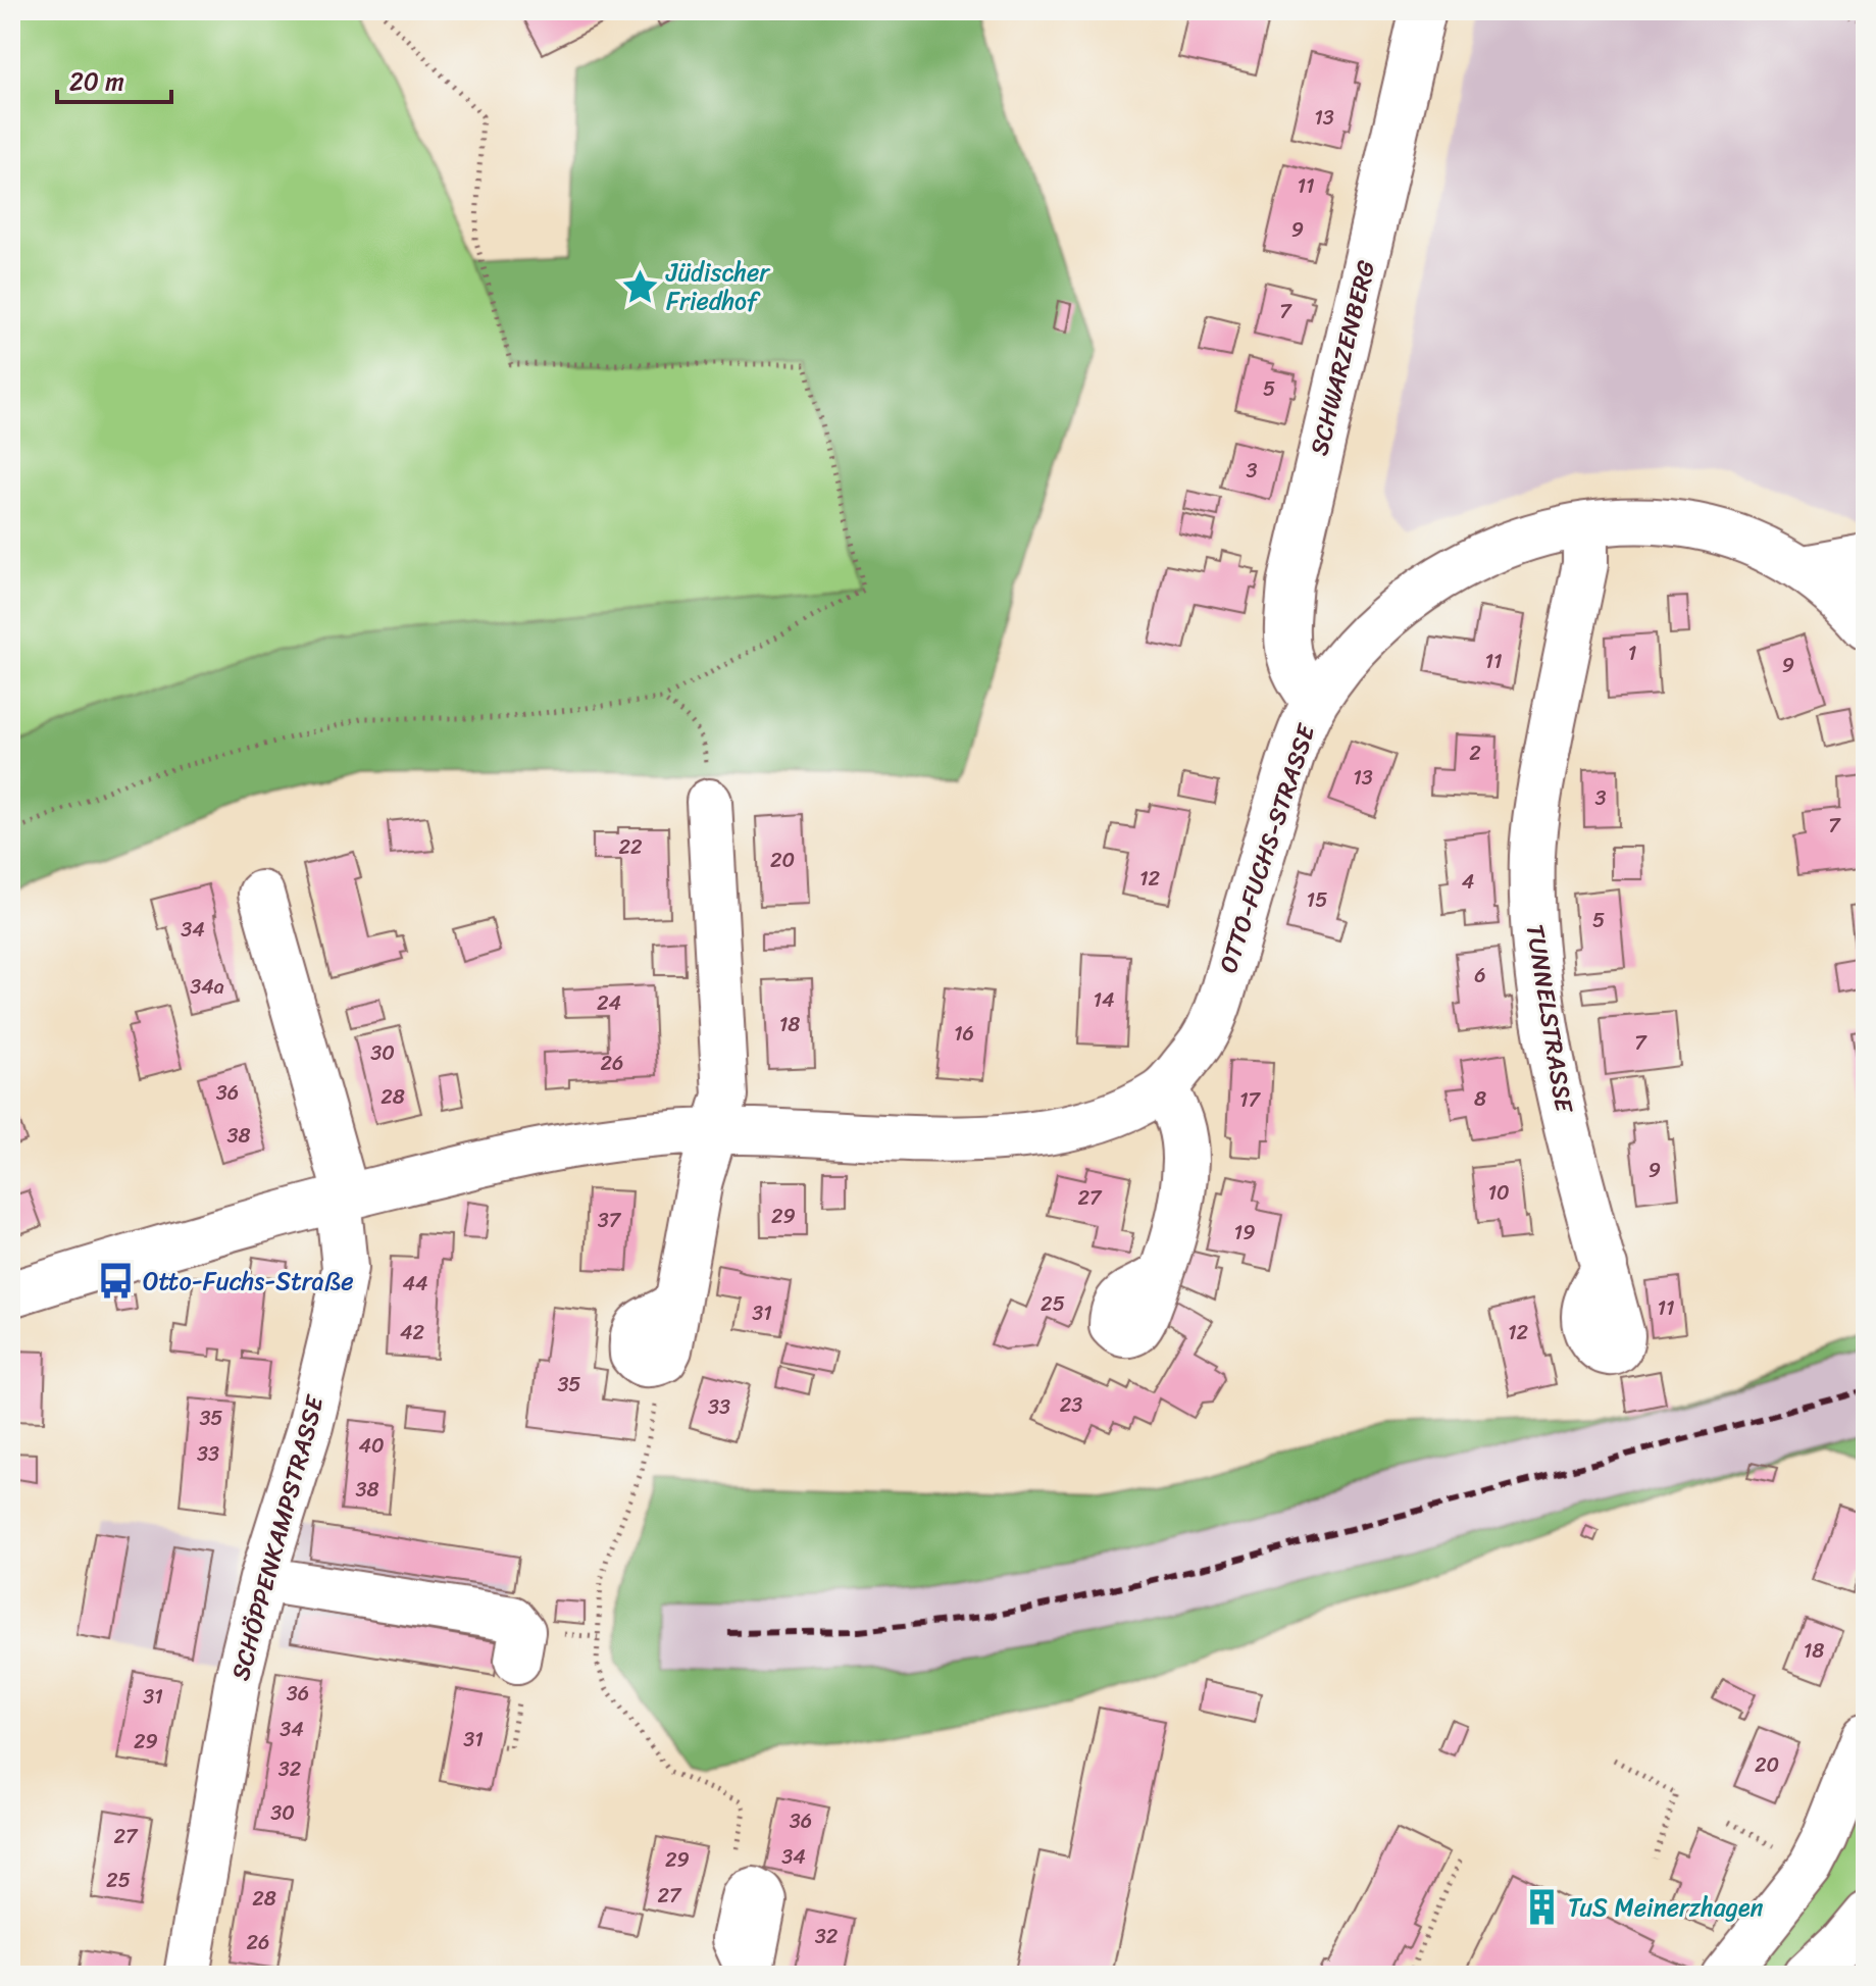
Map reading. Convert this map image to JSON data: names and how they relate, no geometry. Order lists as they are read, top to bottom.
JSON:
{
  "streets": {
    "street": [
      "SCHWARZENBERG",
      "OTTO-FUCHS-STRASSE",
      "TUNNELSTRASSE",
      "SCHÖPPENKAMPSTRASSE"
    ]
  },
  "crossings": [
    ["SCHWARZENBERG", "OTTO-FUCHS-STRASSE"],
    ["OTTO-FUCHS-STRASSE", "TUNNELSTRASSE"],
    ["OTTO-FUCHS-STRASSE", "SCHÖPPENKAMPSTRASSE"]
  ],
  "places": {
    "place": ["Jüdischer Friedhof"],
    "bus stop": ["Otto-Fuchs-Straße"],
    "building": ["TuS Meinerzhagen"]
  },
  "house_numbers": [
    "13",
    "11",
    "9",
    "7",
    "5",
    "3",
    "1",
    "11",
    "9",
    "2",
    "13",
    "3",
    "7",
    "22",
    "20",
    "12",
    "4",
    "15",
    "5",
    "34",
    "6",
    "34a",
    "14",
    "24",
    "18",
    "16",
    "7",
    "30",
    "26",
    "36",
    "28",
    "8",
    "17",
    "38",
    "9",
    "10",
    "27",
    "29",
    "37",
    "19",
    "44",
    "25",
    "11",
    "31",
    "42",
    "12",
    "35",
    "23",
    "33",
    "35",
    "40",
    "33",
    "38",
    "18",
    "36",
    "31",
    "34",
    "31",
    "29",
    "20",
    "32",
    "30",
    "36",
    "27",
    "34",
    "29",
    "25",
    "27",
    "28",
    "32",
    "26"
  ],
  "scale_bar": "20 m"
}
